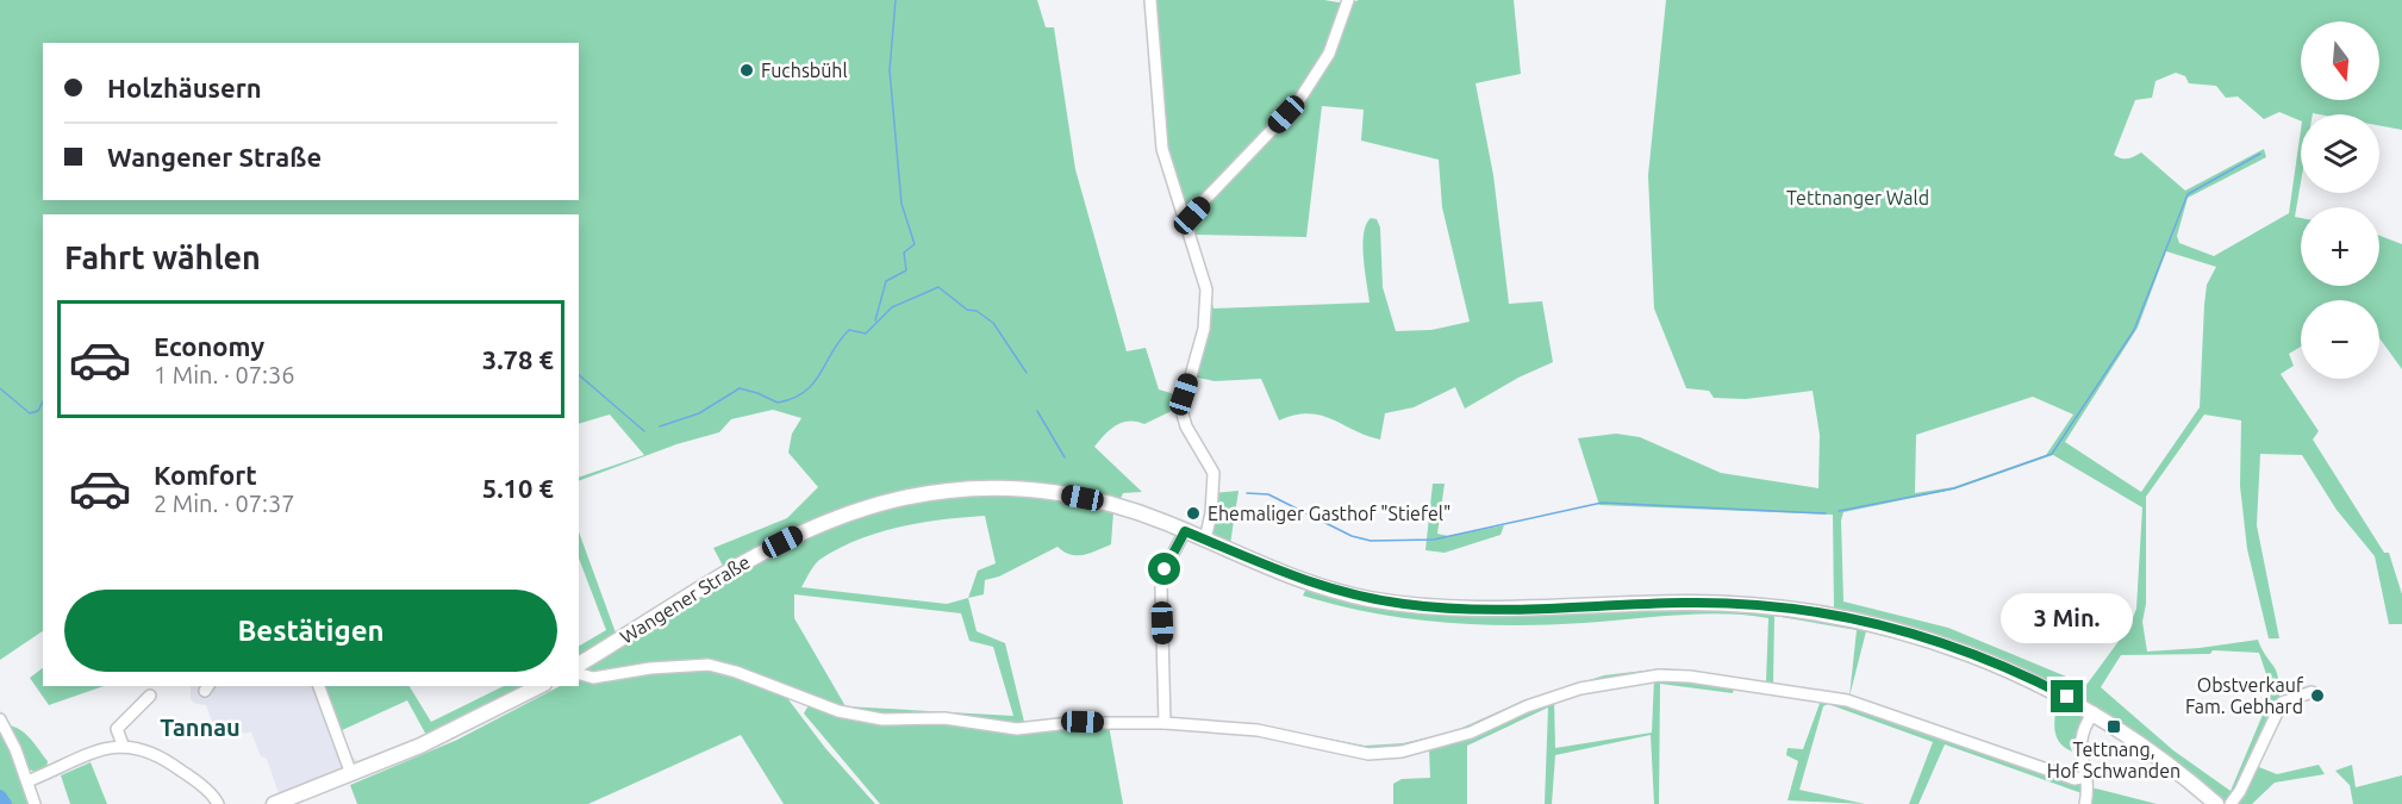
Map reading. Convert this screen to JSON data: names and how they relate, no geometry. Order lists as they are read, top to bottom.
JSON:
{
  "streets": {
    "main road": ["Wangener Straße"]
  },
  "districts": ["Tannau"],
  "parks": ["Tettnanger Wald"],
  "places": {
    "other": ["Fuchsbühl", "Ehemaliger Gasthof \"Stiefel\"", "Obstverkauf Fam. Gebhard"],
    "transit": ["Tettnang, Hof Schwanden"]
  },
  "north": "bottom",
  "page": {
    "map_buttons": ["+", "−"],
    "banner": ["Holzhäusern", "Wangener Straße"],
    "heading": "Fahrt wählen",
    "list": [
      {
        "name": "Economy",
        "note": "1 Min. · 07:36",
        "value": "3.78 €"
      },
      {
        "name": "Komfort",
        "note": "2 Min. · 07:37",
        "value": "5.10 €"
      }
    ],
    "buttons": "Bestätigen",
    "bubble": "3 Min."
  }
}
